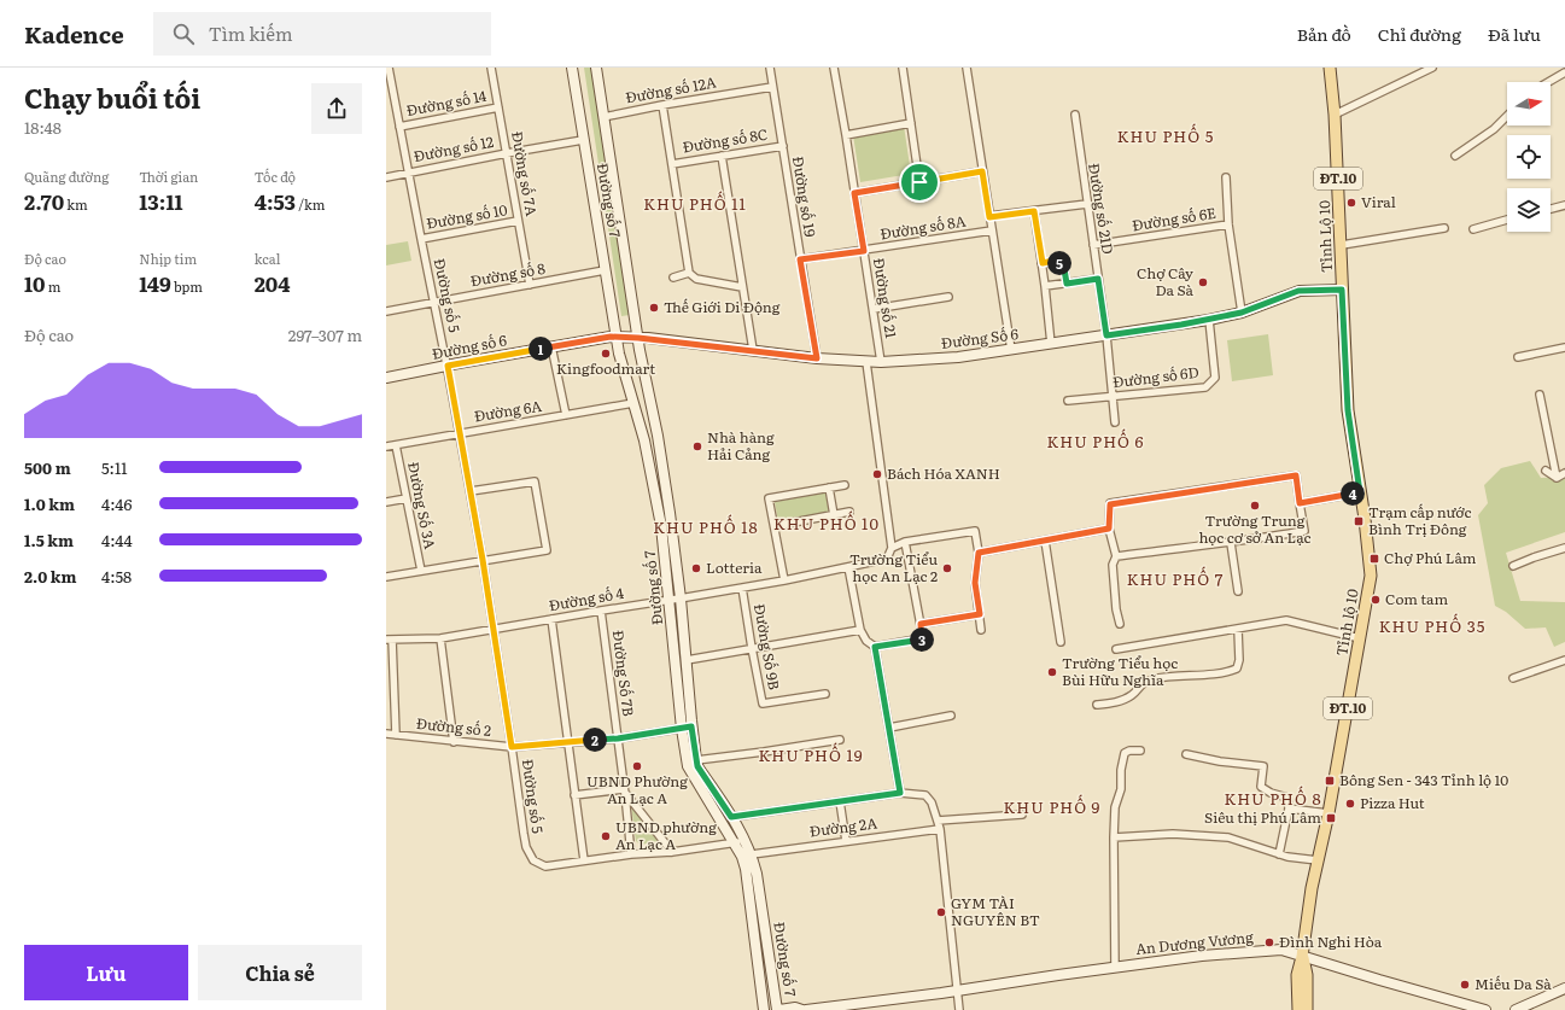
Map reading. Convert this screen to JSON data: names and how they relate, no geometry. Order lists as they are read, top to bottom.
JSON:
{
  "streets": {
    "main road": [
      "ĐT.10",
      "Đường số 7",
      "Tỉnh Lộ 10",
      "Đường Số 6",
      "Đường số 6",
      "Tỉnh lộ 10",
      "An Dương Vương"
    ],
    "street": [
      "Đường số 12A",
      "Đường số 14",
      "Đường số 8C",
      "Đường số 12",
      "Đường số 7A",
      "Đường số 19",
      "Đường số 21D",
      "Đường số 10",
      "Đường số 6E",
      "Đường số 8A",
      "Đường số 8",
      "Đường số 5",
      "Đường số 21",
      "Đường số 6D",
      "Đường 6A",
      "Đường Số 3A",
      "Đường số 4",
      "Đường Số 9B",
      "Đường Số 7B",
      "Đường số 2",
      "Đường 2A"
    ]
  },
  "crossings": [
    ["Đường số 12A", "Đường số 19"],
    ["Đường số 12A", "Đường số 7"],
    ["Đường số 14", "Đường số 7A"],
    ["Đường số 14", "Đường số 5"],
    ["Đường số 8C", "Đường số 19"],
    ["Đường số 12", "Đường số 7A"],
    ["Đường số 12", "Đường số 7"],
    ["Đường số 12", "Đường số 5"],
    ["Đường số 7A", "Đường số 10"],
    ["Đường số 7A", "Đường số 8"],
    ["ĐT.10", "Tỉnh lộ 10"],
    ["ĐT.10", "An Dương Vương"],
    ["Đường số 19", "Đường số 8A"],
    ["Đường số 19", "Đường Số 6"],
    ["Đường số 7", "Đường số 8"],
    ["Đường số 7", "Đường số 5"],
    ["Đường số 7", "Đường Số 6"],
    ["Đường số 7", "Đường số 6"],
    ["Đường số 7", "Đường 6A"],
    ["Đường số 7", "Đường số 4"],
    ["Đường số 7", "Đường số 2"],
    ["Đường số 7", "Đường 2A"],
    ["Đường số 21D", "Đường số 6E"],
    ["Đường số 21D", "Đường Số 6"],
    ["Đường số 21D", "Đường số 6D"],
    ["Đường số 10", "Đường số 5"],
    ["Đường số 8A", "Đường số 21"],
    ["Tỉnh Lộ 10", "Đường Số 6"],
    ["Tỉnh Lộ 10", "Tỉnh lộ 10"],
    ["Đường số 8", "Đường số 5"],
    ["Đường số 5", "Đường số 6"],
    ["Đường số 5", "Đường 6A"],
    ["Đường số 5", "Đường số 4"],
    ["Đường số 5", "Đường Số 7B"],
    ["Đường số 5", "Đường số 2"],
    ["Đường số 21", "Đường Số 6"],
    ["Đường Số 6", "Đường số 6"],
    ["Đường Số 6", "Đường số 6D"],
    ["Đường Số 6", "Tỉnh lộ 10"],
    ["Đường 6A", "Đường Số 3A"],
    ["Đường số 4", "Đường Số 9B"],
    ["Đường số 4", "Đường Số 7B"],
    ["Tỉnh lộ 10", "An Dương Vương"],
    ["Đường Số 7B", "Đường số 2"]
  ],
  "districts": [
    "KHU PHỐ 5",
    "KHU PHỐ 11",
    "KHU PHỐ 6",
    "KHU PHỐ 10",
    "KHU PHỐ 18",
    "KHU PHỐ 7",
    "KHU PHỐ 35",
    "KHU PHỐ 19",
    "KHU PHỐ 8",
    "KHU PHỐ 9"
  ],
  "places": {
    "other": [
      "Viral",
      "Chợ Cây Da Sà",
      "Thế Giới Di Động",
      "Kingfoodmart",
      "Nhà hàng Hải Cảng",
      "Bách Hóa XANH",
      "Trường Trung học cơ sở An Lạc",
      "Lotteria",
      "Trường Tiểu học An Lạc 2",
      "Com tam",
      "Trường Tiểu học Bùi Hữu Nghĩa",
      "UBND Phường An Lạc A",
      "Pizza Hut",
      "UBND phường An Lạc A",
      "GYM TÀI NGUYÊN BT",
      "Đình Nghi Hòa",
      "Miếu Da Sà"
    ],
    "transit": [
      "Trạm cấp nước Bình Trị Đông",
      "Chợ Phú Lâm",
      "Bông Sen - 343 Tỉnh lộ 10",
      "Siêu thị Phú Lâm"
    ]
  },
  "north": "right",
  "page": {
    "header": "Kadence",
    "search": "Tìm kiếm",
    "nav": ["Bản đồ", "Chỉ đường", "Đã lưu"],
    "heading": ["Chạy buổi tối", "18:48"],
    "stats": [
      ["Quãng đường", "2.70 km"],
      ["Thời gian", "13:11"],
      ["Tốc độ", "4:53 /km"],
      ["Độ cao", "10 m"],
      ["Nhịp tim", "149 bpm"],
      ["kcal", "204"]
    ],
    "pins": [
      "5",
      "1",
      "4",
      "3",
      "2"
    ],
    "chart": ["Độ cao", "297–307 m"],
    "list": [
      {
        "name": "500 m",
        "note": "5:11"
      },
      {
        "name": "1.0 km",
        "note": "4:46"
      },
      {
        "name": "1.5 km",
        "note": "4:44"
      },
      {
        "name": "2.0 km",
        "note": "4:58"
      }
    ],
    "buttons": ["Lưu", "Chia sẻ"]
  }
}
